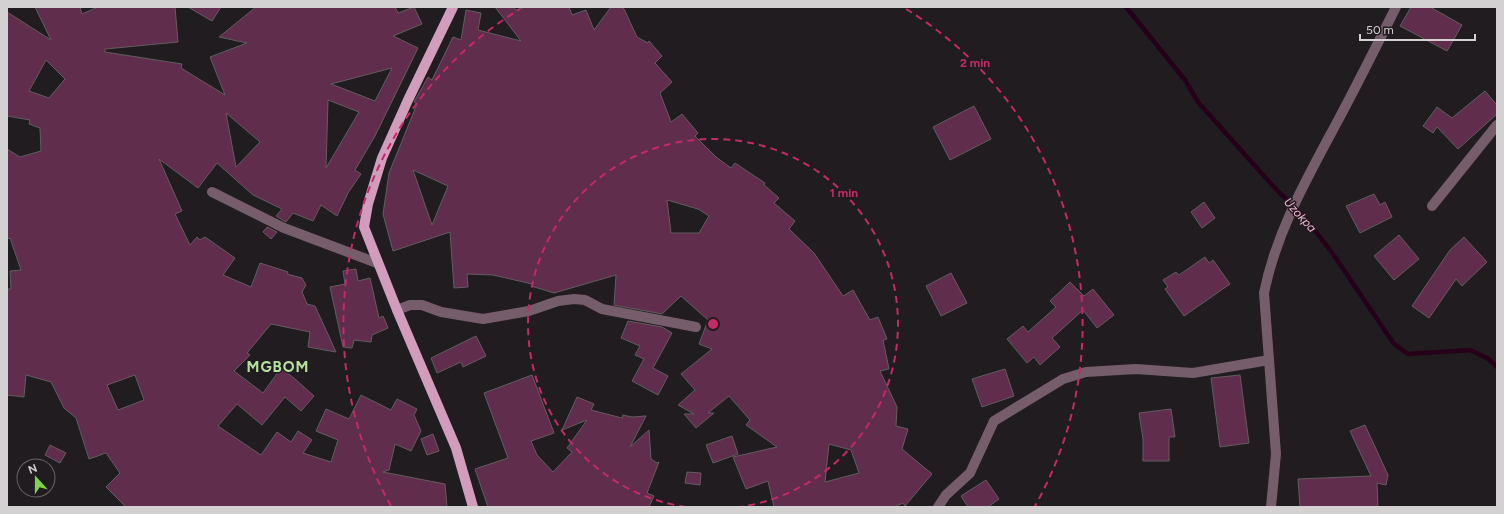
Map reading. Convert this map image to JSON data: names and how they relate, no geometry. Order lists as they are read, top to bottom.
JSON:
{
  "districts": ["MGBOM"],
  "water": ["Uzokpa"],
  "scale_bar": "50 m",
  "north": "top",
  "rings": ["2 min", "1 min"]
}
